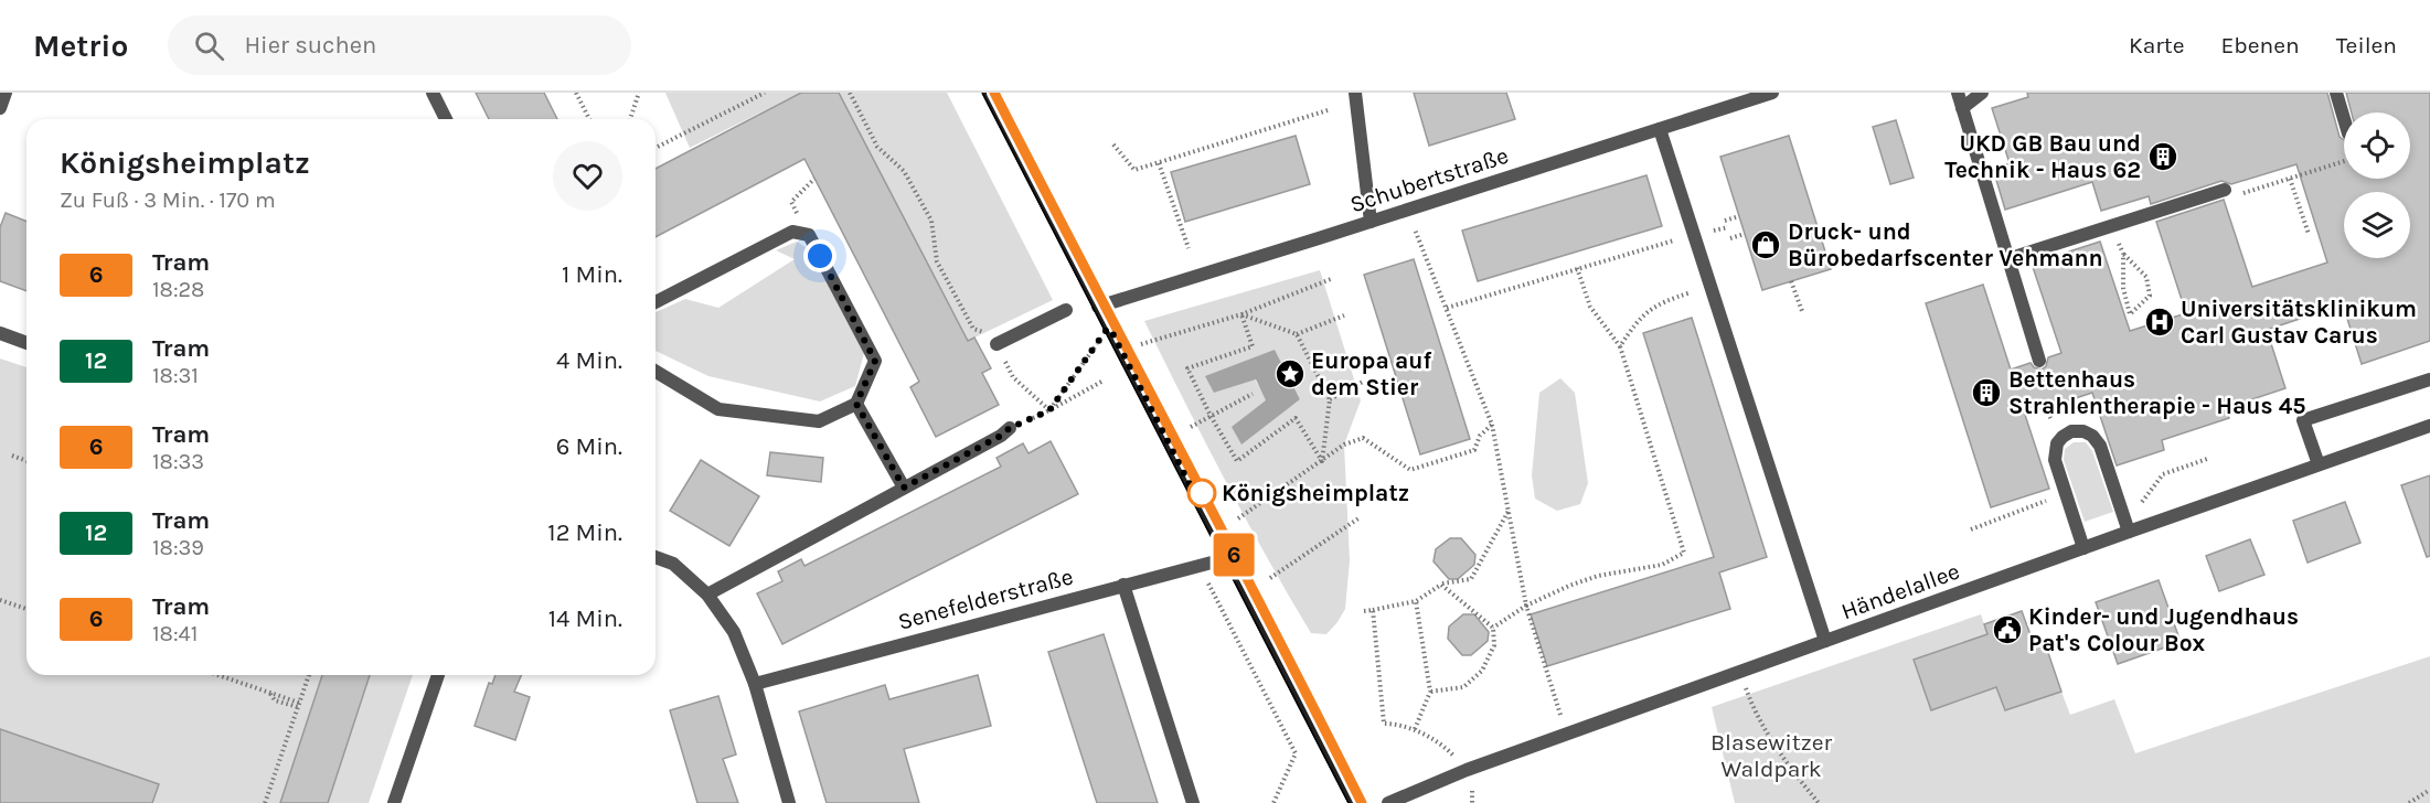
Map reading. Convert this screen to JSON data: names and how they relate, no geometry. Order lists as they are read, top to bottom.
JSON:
{
  "streets": {
    "street": ["Schubertstraße", "Händelallee", "Senefelderstraße"]
  },
  "parks": ["Blasewitzer Waldpark"],
  "places": {
    "building": ["UKD GB Bau und Technik - Haus 62", "Bettenhaus Strahlentherapie - Haus 45"],
    "shop": ["Druck- und Bürobedarfscenter Vehmann"],
    "hospital": ["Universitätsklinikum Carl Gustav Carus"],
    "place": ["Europa auf dem Stier"],
    "other": ["Königsheimplatz"],
    "public building": ["Kinder- und Jugendhaus Pat's Colour Box"]
  },
  "lines": ["tram line 6"],
  "page": {
    "header": "Metrio",
    "search": "Hier suchen",
    "nav": ["Karte", "Ebenen", "Teilen"],
    "on_map": "6",
    "heading": ["Königsheimplatz", "Zu Fuß · 3 Min. · 170 m"],
    "list": [
      {
        "mark": "6",
        "name": "Tram",
        "note": "18:28",
        "value": "1 Min."
      },
      {
        "mark": "12",
        "name": "Tram",
        "note": "18:31",
        "value": "4 Min."
      },
      {
        "mark": "6",
        "name": "Tram",
        "note": "18:33",
        "value": "6 Min."
      },
      {
        "mark": "12",
        "name": "Tram",
        "note": "18:39",
        "value": "12 Min."
      },
      {
        "mark": "6",
        "name": "Tram",
        "note": "18:41",
        "value": "14 Min."
      }
    ]
  }
}
